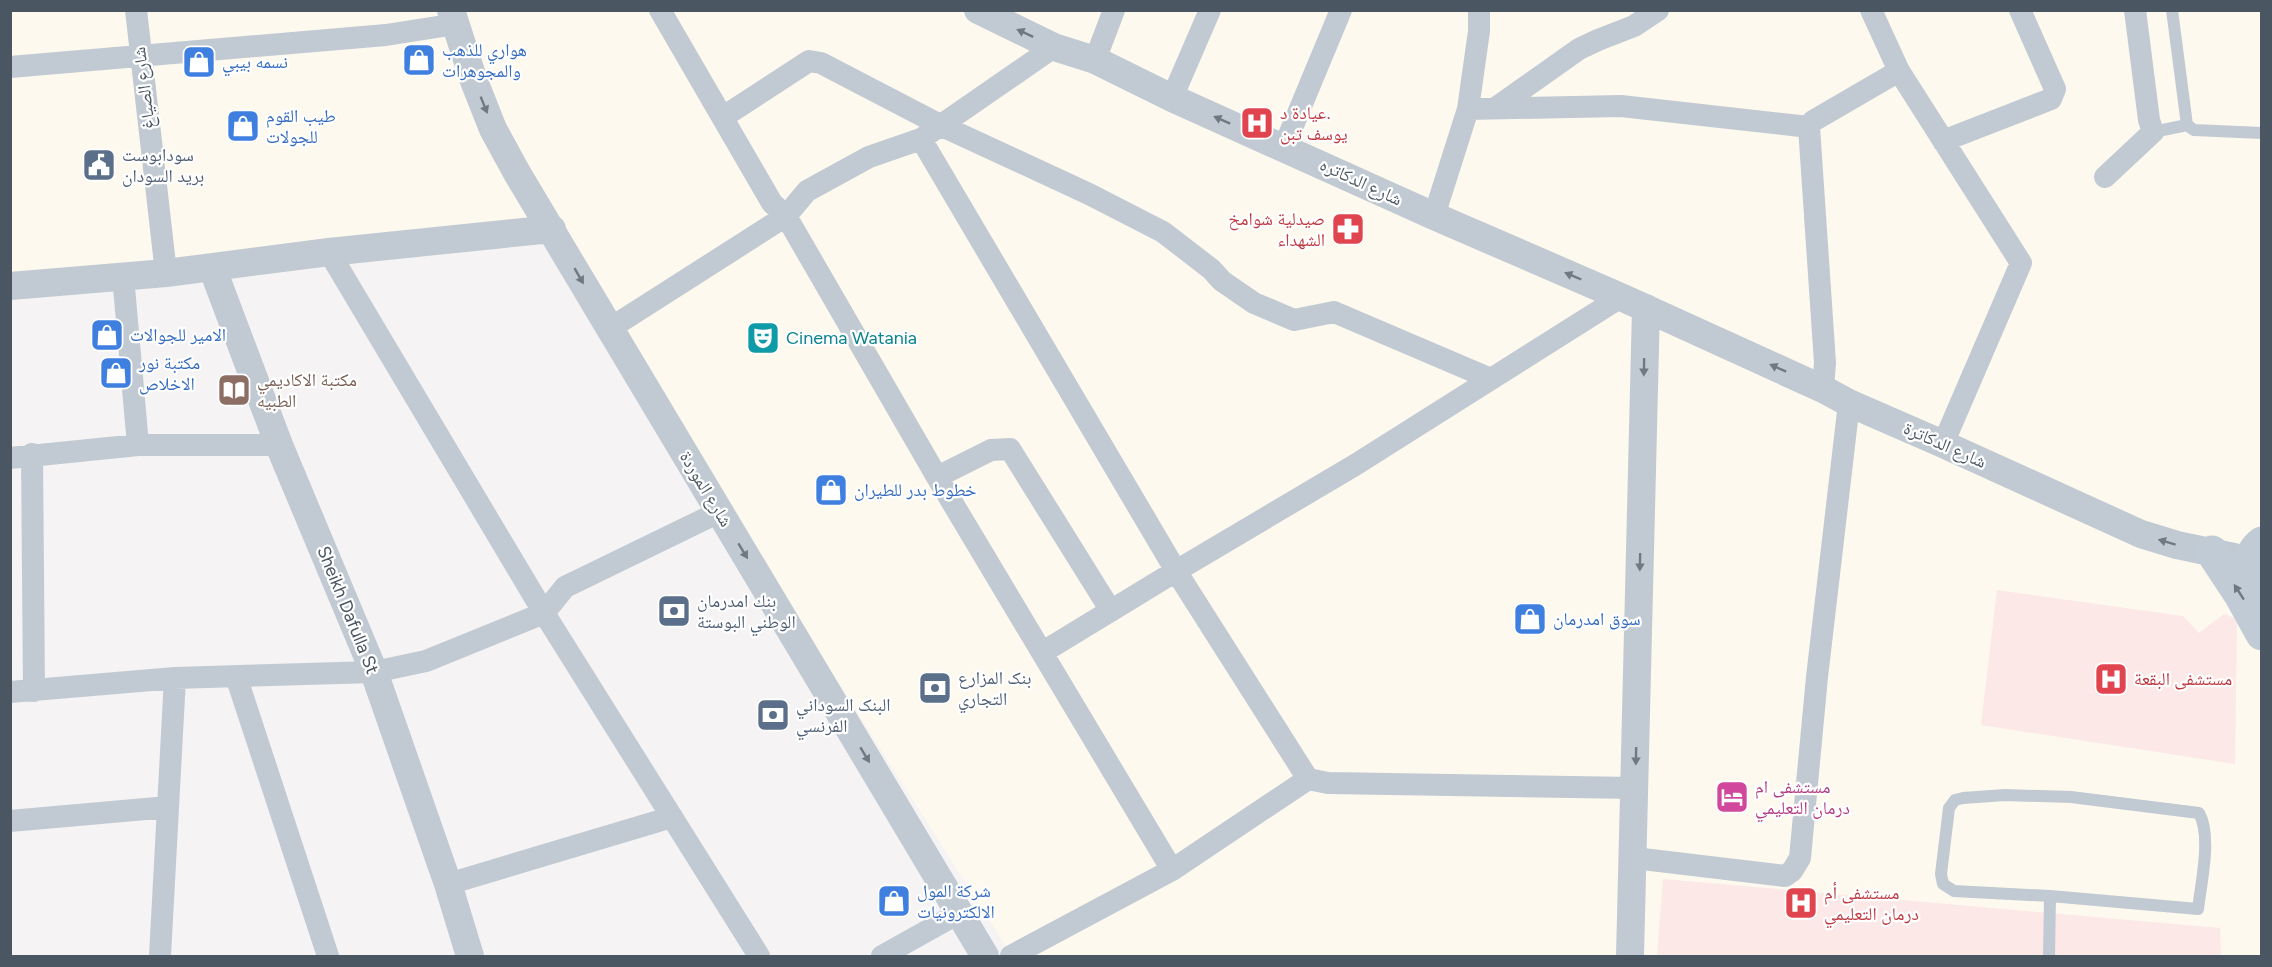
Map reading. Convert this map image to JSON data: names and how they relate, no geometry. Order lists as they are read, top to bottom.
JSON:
{
  "streets": {
    "street": [
      "شارع الصياغ",
      "شارع الدكاتره",
      "شارع الدكاترة",
      "شارع الموردة",
      "Sheikh Dafulla St"
    ]
  },
  "crossings": [
    ["شارع الدكاتره", "شارع الدكاترة"]
  ],
  "one_way": ["شارع الدكاترة"],
  "places": {
    "shop": [
      "هواري للذهب والمجوهرات",
      "نسمه بيبي",
      "طيب القوم للجولات",
      "الامير للجوالات",
      "مكتبة نور الاخلاص",
      "خطوط بدر للطيران",
      "سوق امدرمان",
      "شركة المول الالكترونيات"
    ],
    "hospital": ["عيادة د. يوسف تبن", "مستشفى البقعة", "مستشفى أم درمان التعليمي"],
    "public building": ["سودابوست بريد السودان"],
    "pharmacy": ["صيدلية شوامخ الشهداء"],
    "theatre": ["Cinema Watania"],
    "library": ["مكتبة الاكاديمي الطبيه"],
    "bank": ["بنك امدرمان الوطني البوستة", "بنک المزارع التجاري", "البنک السوداني الفرنسي"],
    "hotel": ["مستشفى ام درمان التعليمي"]
  }
}
